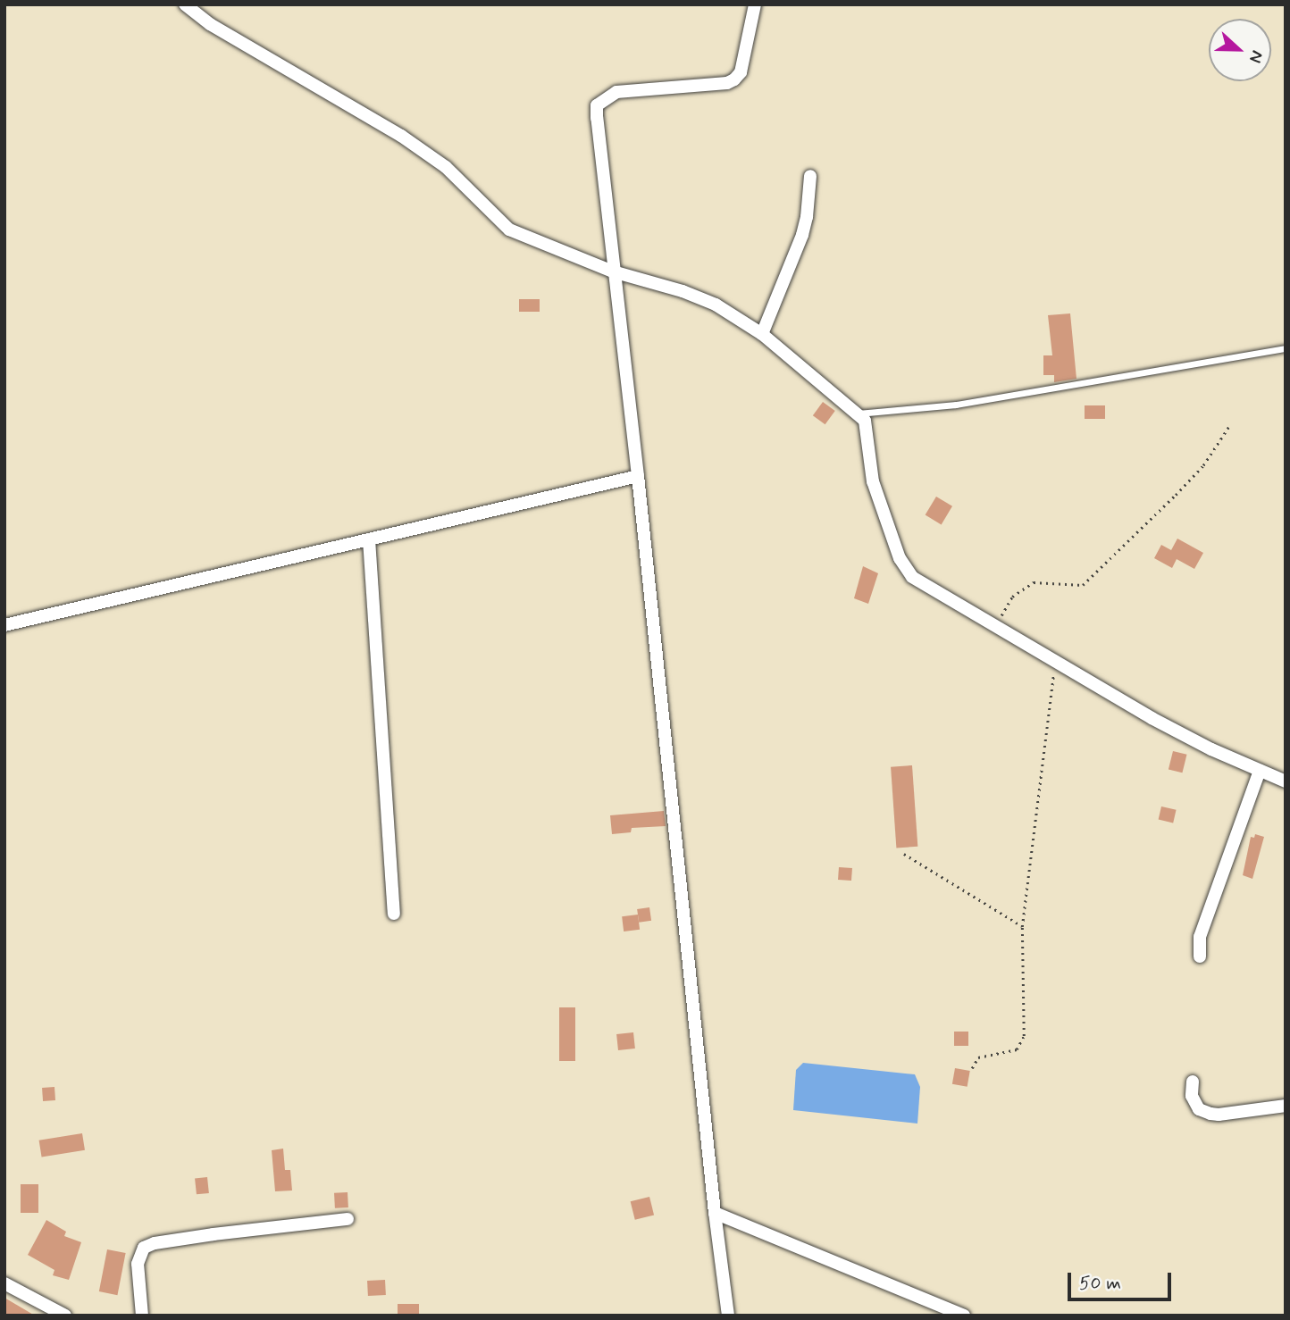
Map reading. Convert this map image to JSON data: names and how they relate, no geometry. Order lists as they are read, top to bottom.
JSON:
{
  "scale_bar": "50 m",
  "north": "right"
}
